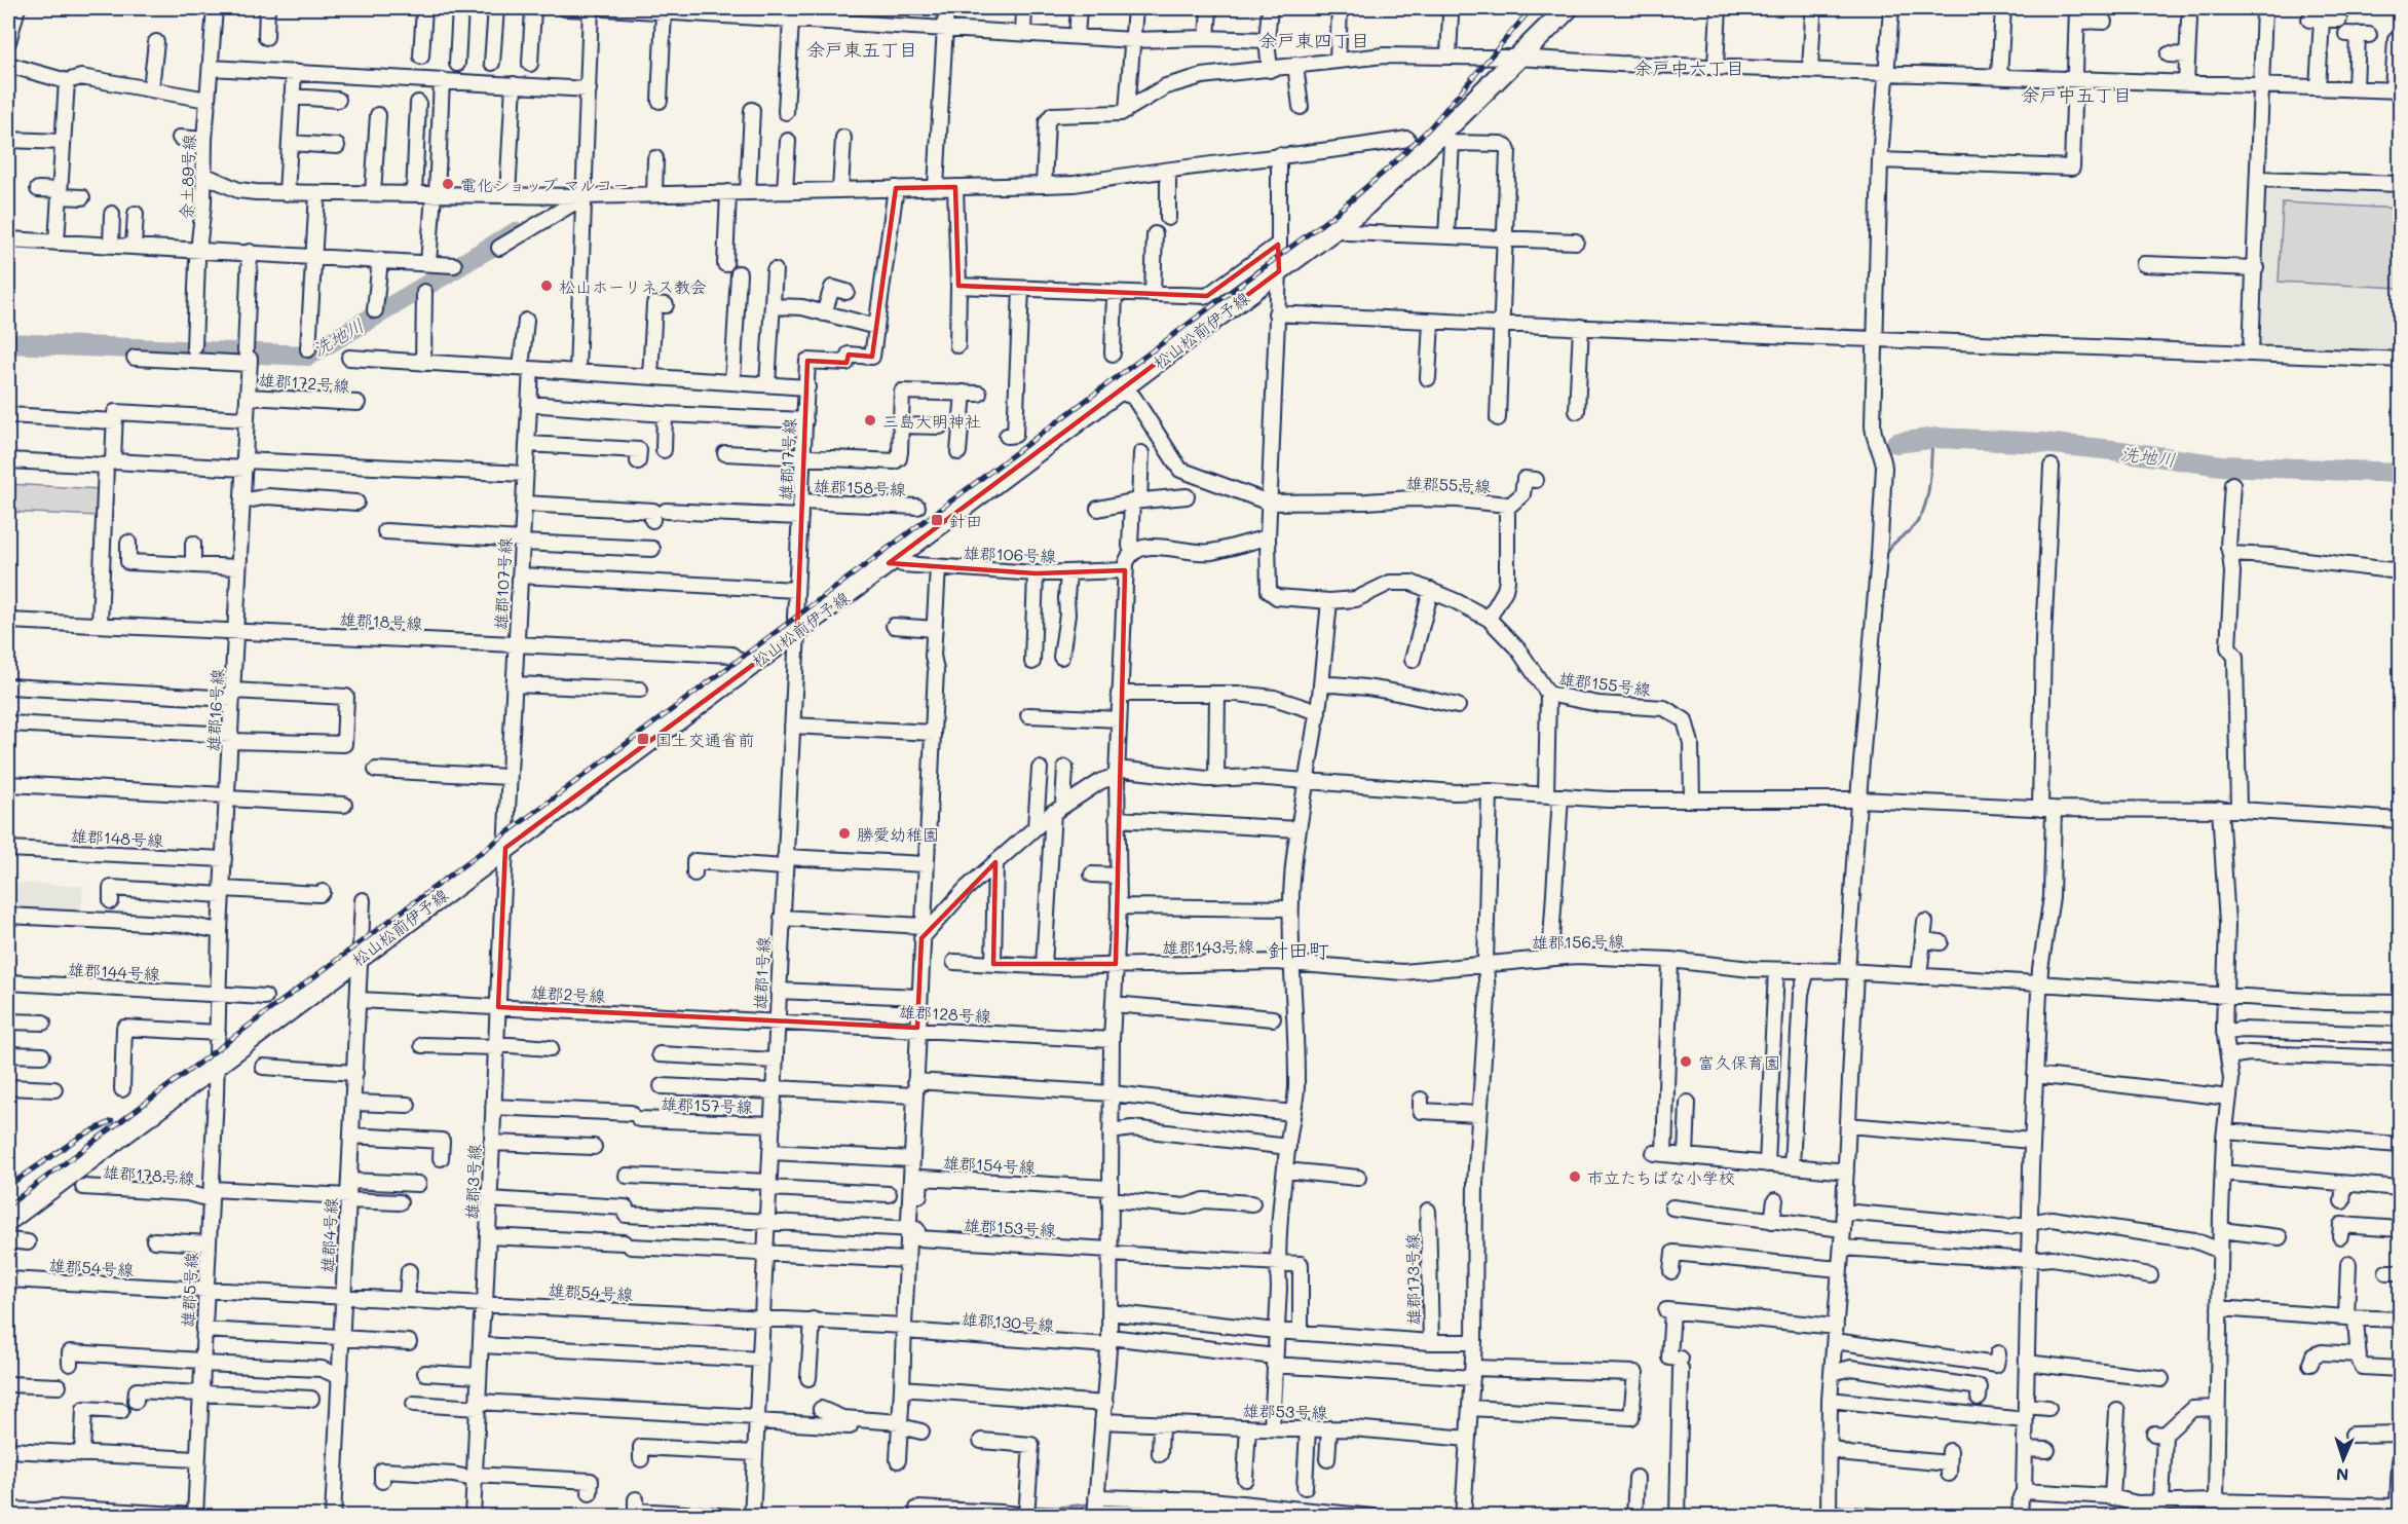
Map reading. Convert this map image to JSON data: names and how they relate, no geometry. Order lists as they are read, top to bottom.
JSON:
{
  "streets": {
    "main road": ["松山松前伊予線"],
    "street": [
      "余土89号線",
      "雄郡172号線",
      "雄郡17号線",
      "雄郡55号線",
      "雄郡158号線",
      "雄郡106号線",
      "雄郡107号線",
      "雄郡18号線",
      "雄郡155号線",
      "雄郡16号線",
      "雄郡148号線",
      "雄郡156号線",
      "雄郡143号線",
      "雄郡144号線",
      "雄郡1号線",
      "雄郡2号線",
      "雄郡128号線",
      "雄郡157号線",
      "雄郡154号線",
      "雄郡178号線",
      "雄郡3号線",
      "雄郡153号線",
      "雄郡4号線",
      "雄郡54号線",
      "雄郡173号線",
      "雄郡5号線",
      "雄郡130号線",
      "雄郡53号線"
    ]
  },
  "crossings": [
    ["松山松前伊予線", "雄郡17号線"],
    ["松山松前伊予線", "雄郡55号線"],
    ["松山松前伊予線", "雄郡106号線"],
    ["松山松前伊予線", "雄郡107号線"],
    ["松山松前伊予線", "雄郡18号線"],
    ["松山松前伊予線", "雄郡16号線"],
    ["松山松前伊予線", "雄郡1号線"],
    ["松山松前伊予線", "雄郡3号線"],
    ["松山松前伊予線", "雄郡4号線"],
    ["松山松前伊予線", "雄郡5号線"],
    ["雄郡172号線", "雄郡16号線"],
    ["雄郡17号線", "雄郡158号線"],
    ["雄郡17号線", "雄郡1号線"],
    ["雄郡107号線", "雄郡18号線"],
    ["雄郡107号線", "雄郡3号線"],
    ["雄郡18号線", "雄郡16号線"],
    ["雄郡16号線", "雄郡148号線"],
    ["雄郡16号線", "雄郡144号線"],
    ["雄郡16号線", "雄郡5号線"],
    ["雄郡156号線", "雄郡143号線"],
    ["雄郡1号線", "雄郡2号線"],
    ["雄郡1号線", "雄郡128号線"],
    ["雄郡1号線", "雄郡157号線"],
    ["雄郡1号線", "雄郡54号線"],
    ["雄郡2号線", "雄郡128号線"],
    ["雄郡2号線", "雄郡3号線"],
    ["雄郡2号線", "雄郡4号線"],
    ["雄郡157号線", "雄郡3号線"],
    ["雄郡154号線", "雄郡153号線"],
    ["雄郡178号線", "雄郡4号線"],
    ["雄郡178号線", "雄郡5号線"],
    ["雄郡3号線", "雄郡54号線"],
    ["雄郡4号線", "雄郡54号線"],
    ["雄郡54号線", "雄郡5号線"],
    ["雄郡54号線", "雄郡130号線"]
  ],
  "districts": [
    "余戸東四丁目",
    "余戸東五丁目",
    "余戸中六丁目",
    "余戸中五丁目",
    "針田町"
  ],
  "water": ["洗地川"],
  "places": {
    "other": [
      "電化ショップ マルコー",
      "松山ホーリネス教会",
      "三島大明神社",
      "勝愛幼稚園",
      "富久保育園",
      "市立たちばな小学校"
    ],
    "transit": ["針田", "国土交通省前"]
  },
  "north": "bottom"
}
